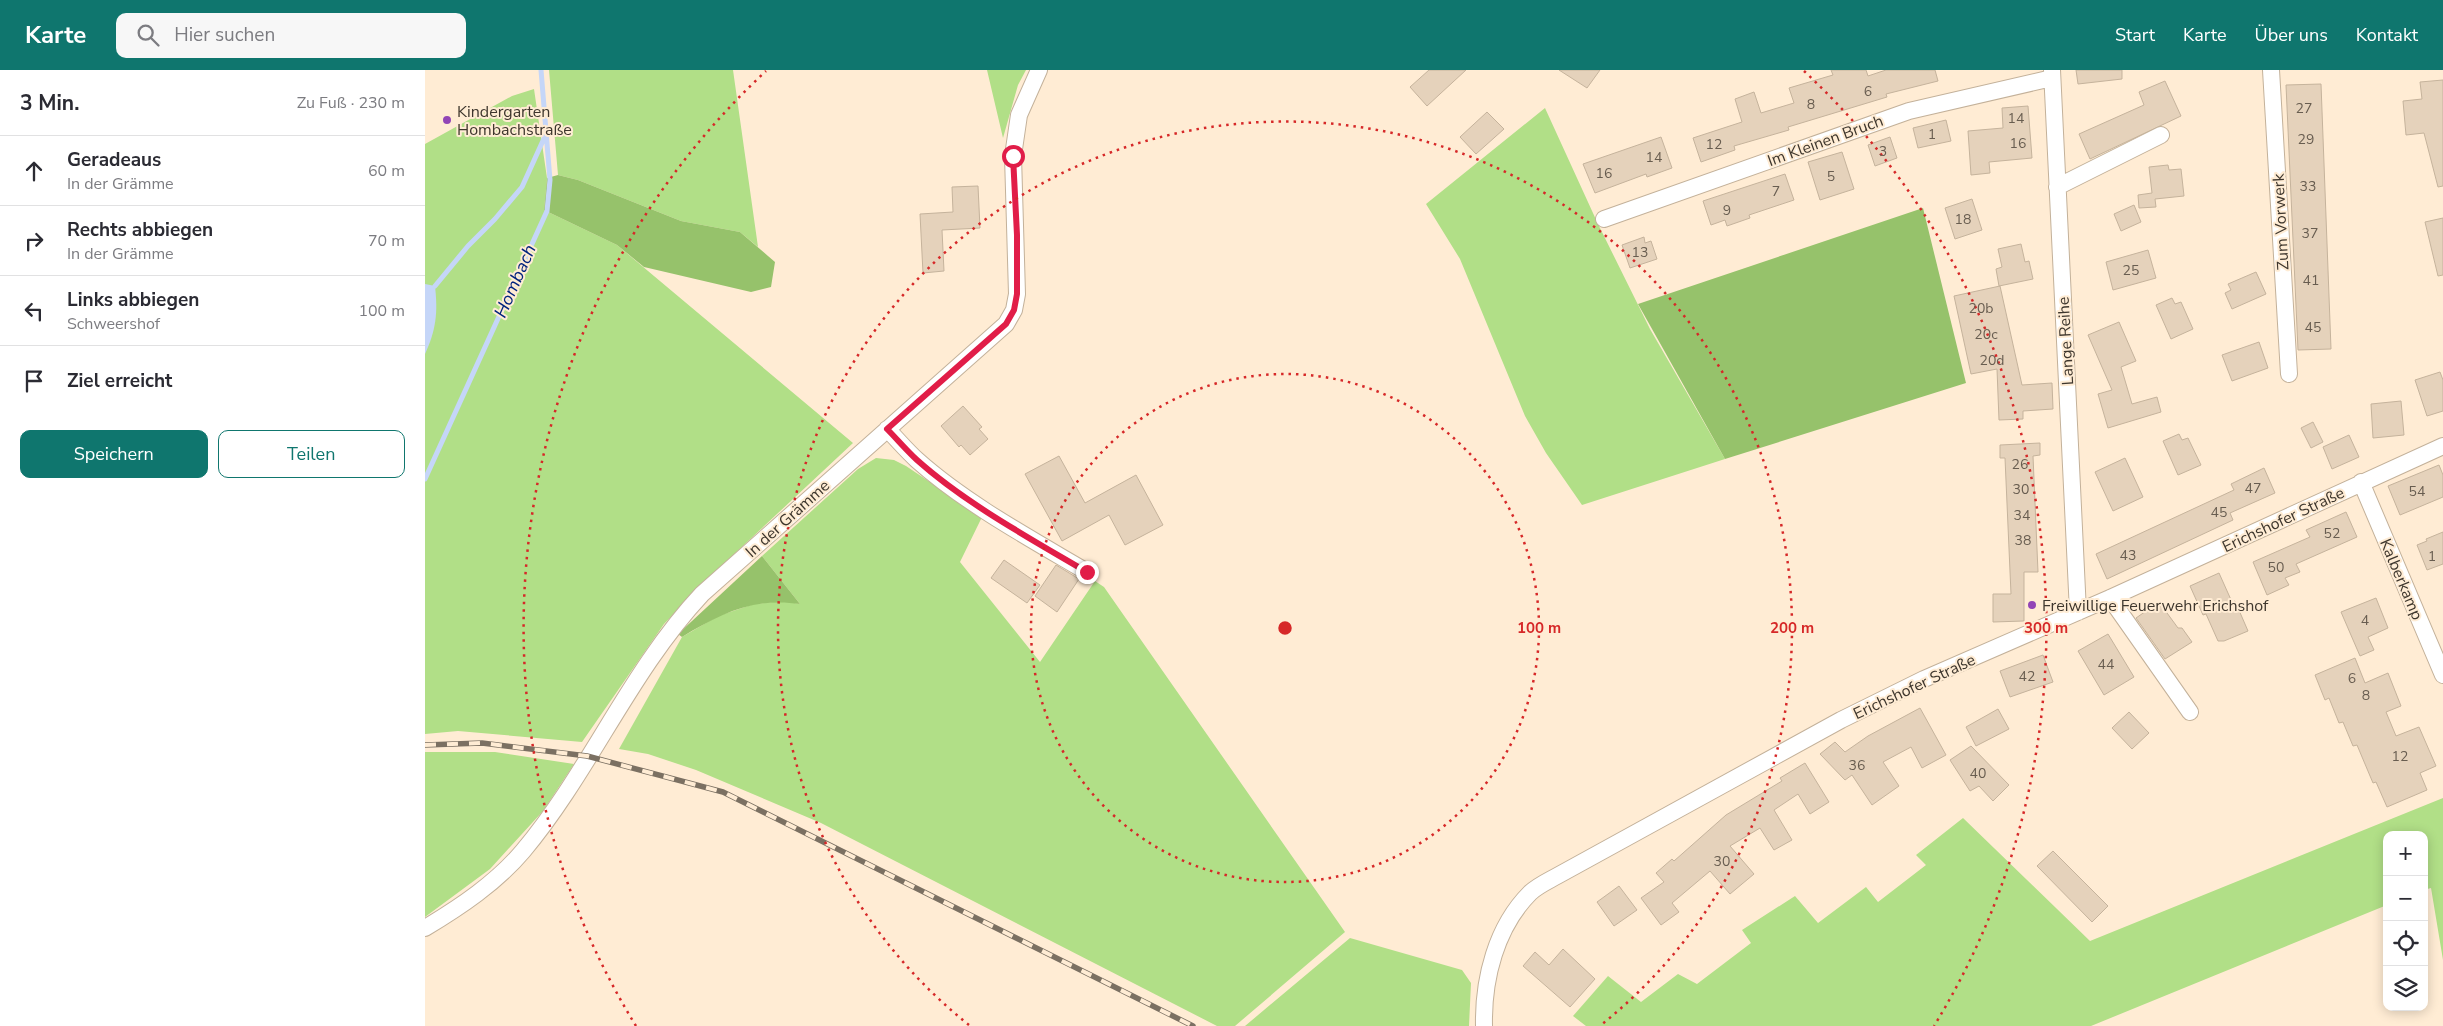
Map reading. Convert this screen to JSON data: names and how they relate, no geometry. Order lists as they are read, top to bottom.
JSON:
{
  "streets": {
    "street": [
      "Im Kleinen Bruch",
      "Zum Vorwerk",
      "Lange Reihe",
      "In der Grämme",
      "Erichshofer Straße",
      "Kalberkamp"
    ]
  },
  "crossings": [
    ["Im Kleinen Bruch", "Lange Reihe"],
    ["Lange Reihe", "Erichshofer Straße"],
    ["Erichshofer Straße", "Kalberkamp"]
  ],
  "water": ["Hombach"],
  "places": ["Kindergarten Hombachstraße", "Freiwillige Feuerwehr Erichshof"],
  "house_numbers": [
    "6",
    "8",
    "27",
    "14",
    "1",
    "29",
    "16",
    "12",
    "3",
    "14",
    "16",
    "5",
    "33",
    "7",
    "9",
    "18",
    "37",
    "13",
    "25",
    "41",
    "20b",
    "45",
    "20c",
    "20d",
    "26",
    "47",
    "30",
    "54",
    "45",
    "34",
    "52",
    "38",
    "43",
    "1",
    "50",
    "4",
    "44",
    "42",
    "6",
    "8",
    "12",
    "36",
    "40",
    "30"
  ],
  "page": {
    "header": "Karte",
    "search": "Hier suchen",
    "nav": [
      "Start",
      "Karte",
      "Über uns",
      "Kontakt"
    ],
    "heading": ["3 Min.", "Zu Fuß · 230 m"],
    "list": [
      ["Geradeaus", "In der Grämme", "60 m"],
      ["Rechts abbiegen", "In der Grämme", "70 m"],
      ["Links abbiegen", "Schweershof", "100 m"],
      "Ziel erreicht"
    ],
    "buttons": ["Speichern", "Teilen"],
    "map_buttons": ["+", "−"]
  },
  "rings": ["100 m", "200 m", "300 m"]
}
